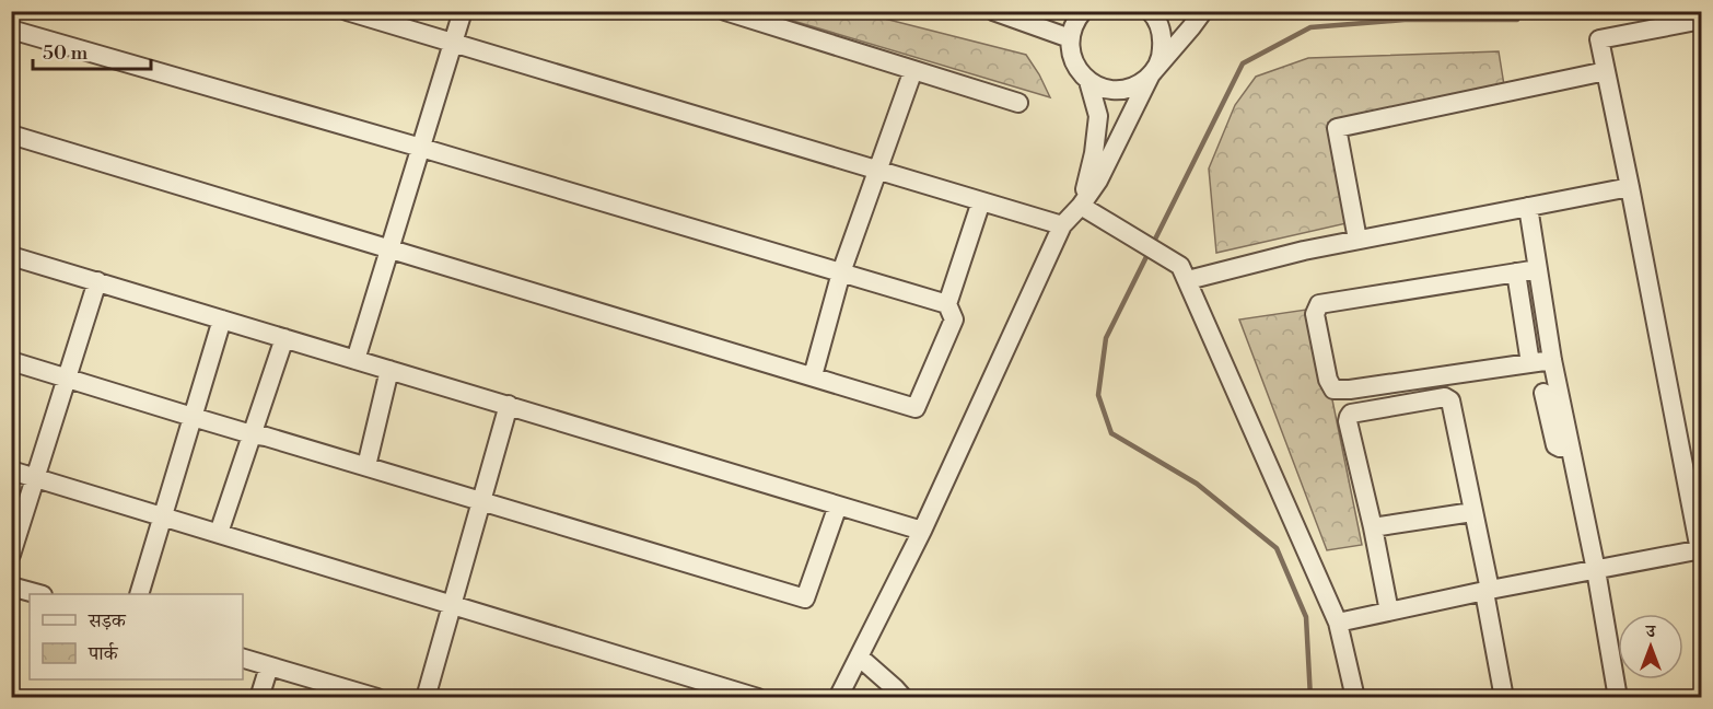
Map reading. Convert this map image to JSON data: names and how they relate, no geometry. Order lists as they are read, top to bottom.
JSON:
{
  "legend": ["सड़क", "पार्क"],
  "scale_bar": "50 m",
  "north": "top"
}
